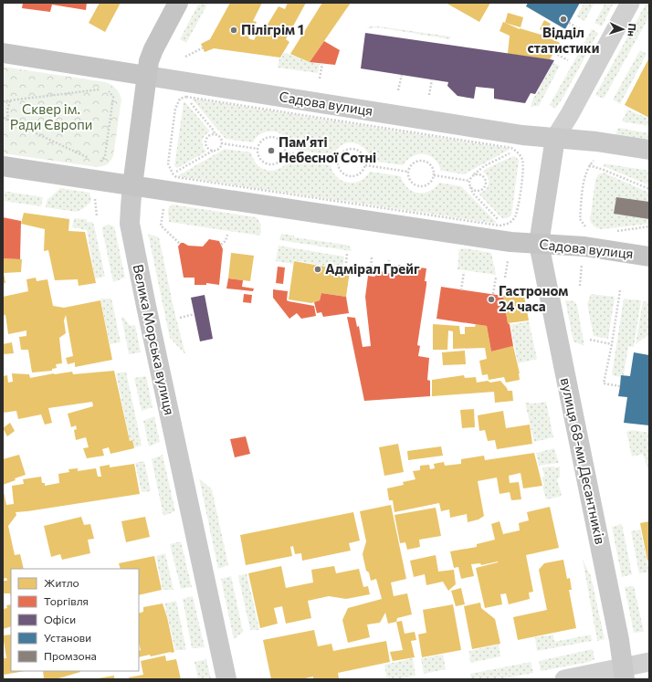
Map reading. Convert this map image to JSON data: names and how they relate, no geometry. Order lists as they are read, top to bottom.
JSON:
{
  "streets": {
    "main road": ["Садова вулиця", "Велика Морська вулиця", "вулиця 68-ми Десантників"]
  },
  "crossings": [
    ["Садова вулиця", "Велика Морська вулиця"],
    ["Садова вулиця", "вулиця 68-ми Десантників"]
  ],
  "parks": ["Сквер ім. Ради Європи"],
  "places": [
    "Відділ статистики",
    "Пілігрім 1",
    "Пам’яті Небесної Сотні",
    "Адмірал Грейг",
    "Гастроном 24 часа"
  ],
  "legend": [
    "Житло",
    "Торгівля",
    "Офіси",
    "Установи",
    "Промзона"
  ],
  "north": "right"
}
